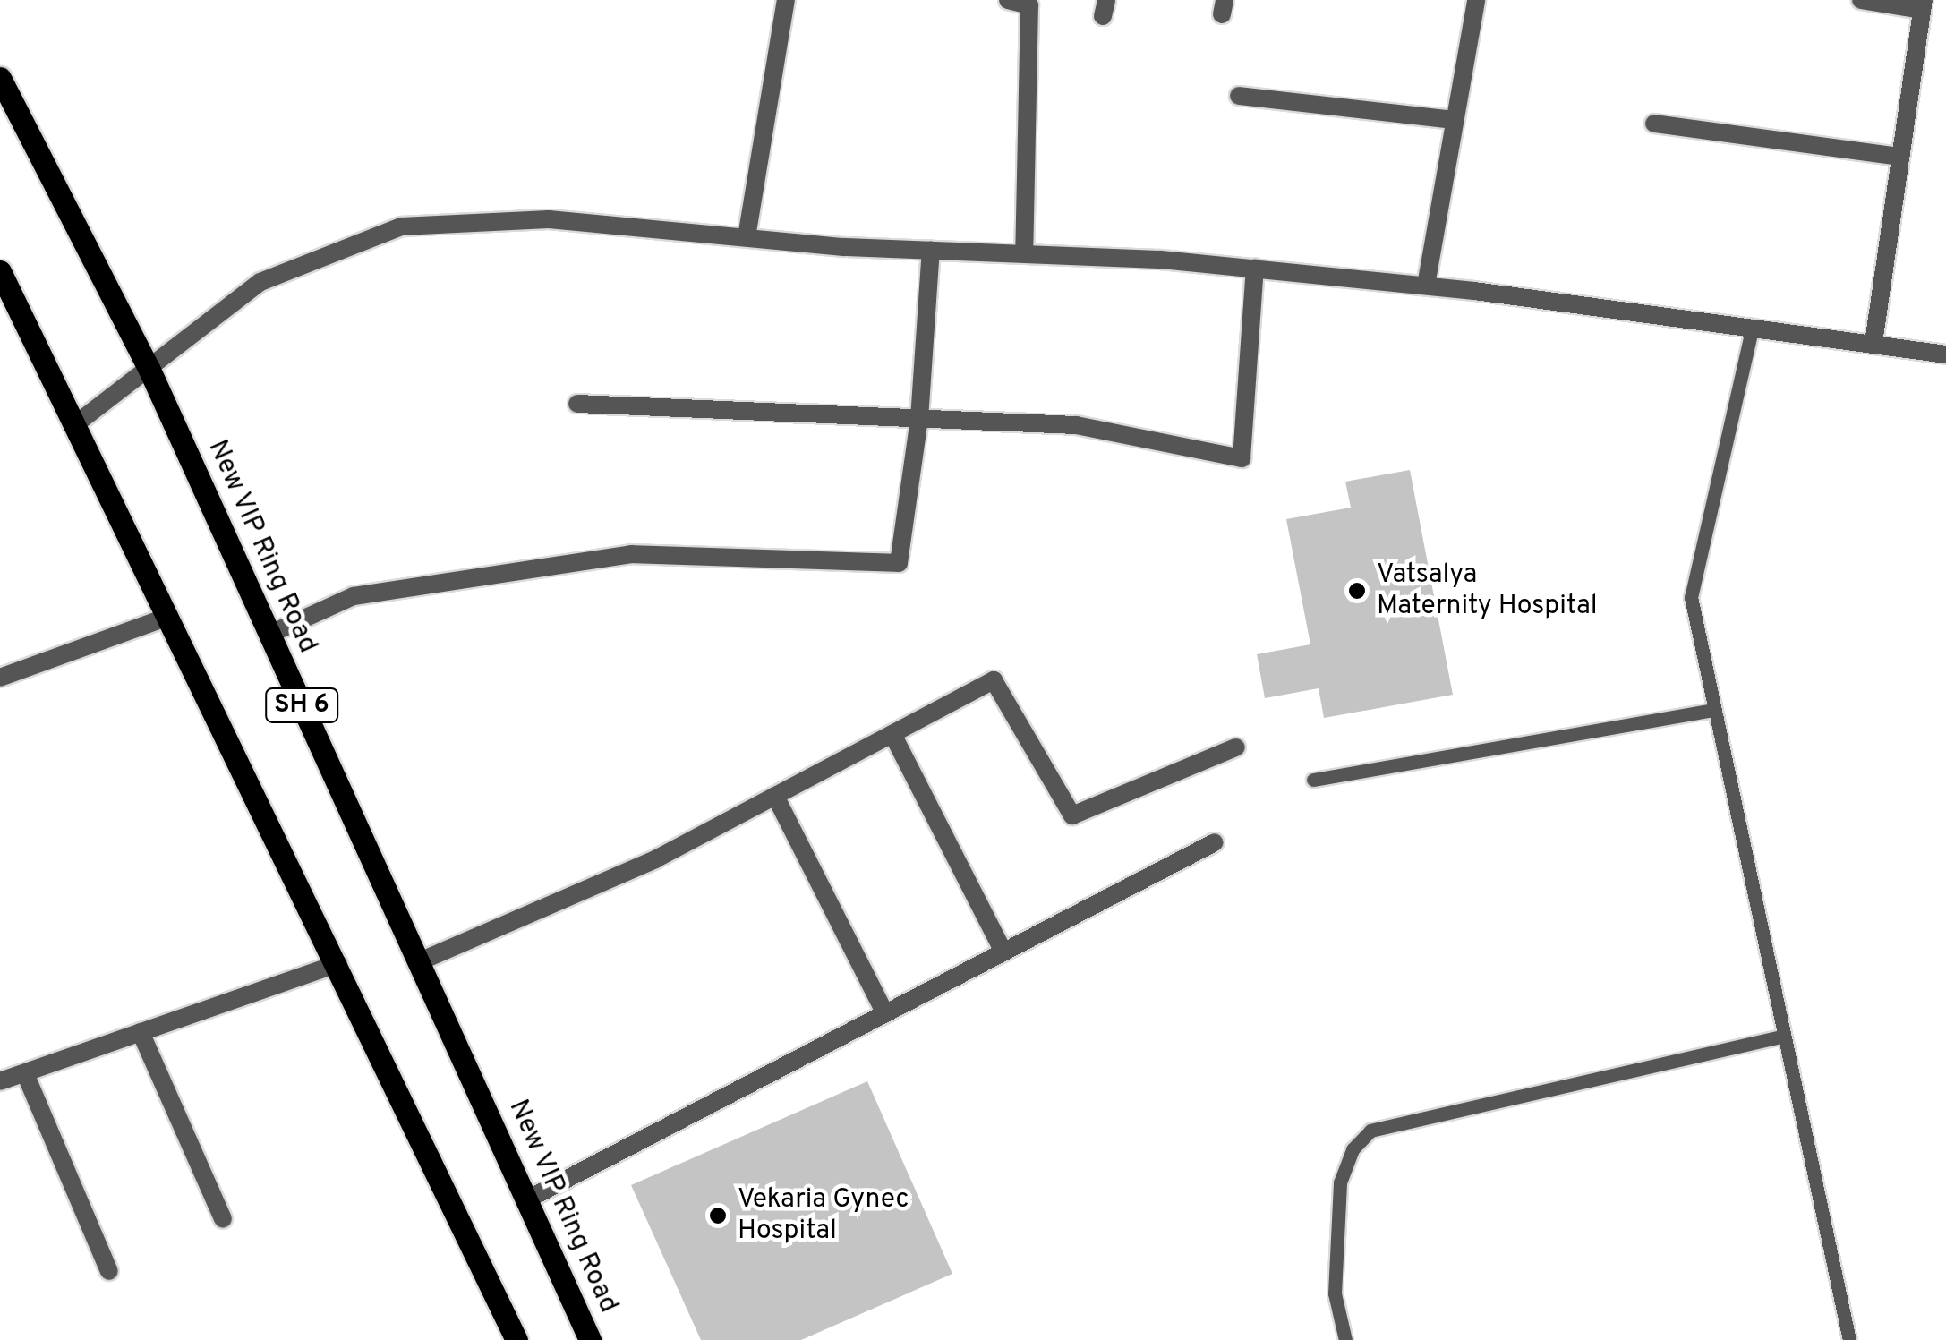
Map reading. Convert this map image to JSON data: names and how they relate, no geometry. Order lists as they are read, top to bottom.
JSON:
{
  "streets": {
    "main road": ["New VIP Ring Road", "SH 6"]
  },
  "places": ["Vatsalya Maternity Hospital", "Vekaria Gynec Hospital"]
}
